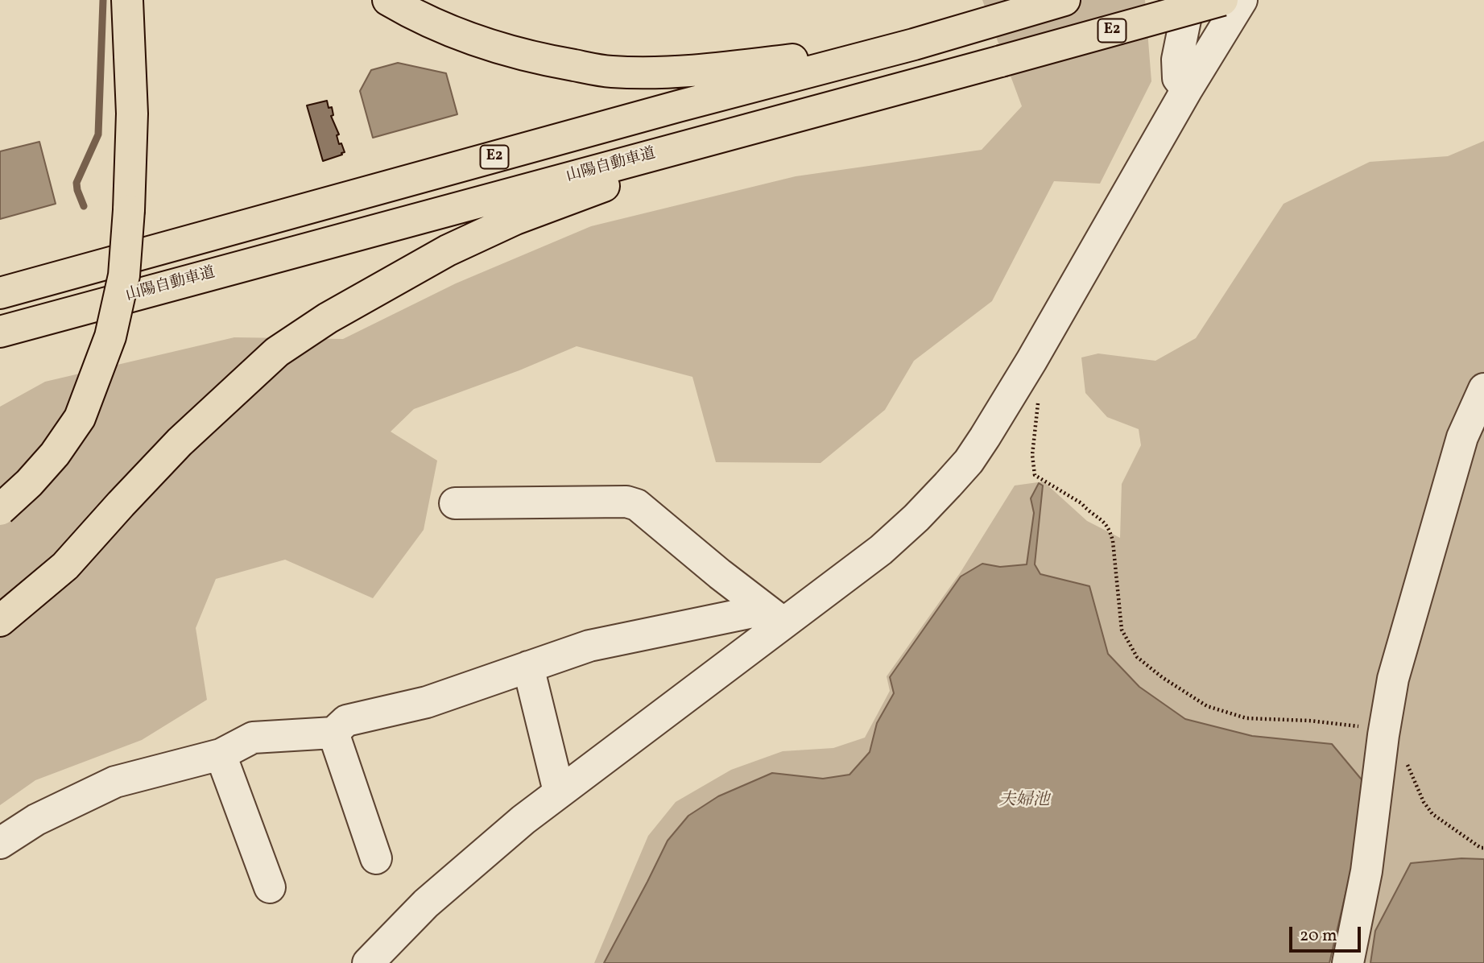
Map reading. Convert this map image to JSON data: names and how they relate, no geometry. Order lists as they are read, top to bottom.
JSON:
{
  "streets": {
    "highway": ["E2", "山陽自動車道"]
  },
  "water": ["夫婦池"],
  "scale_bar": "20 m"
}
